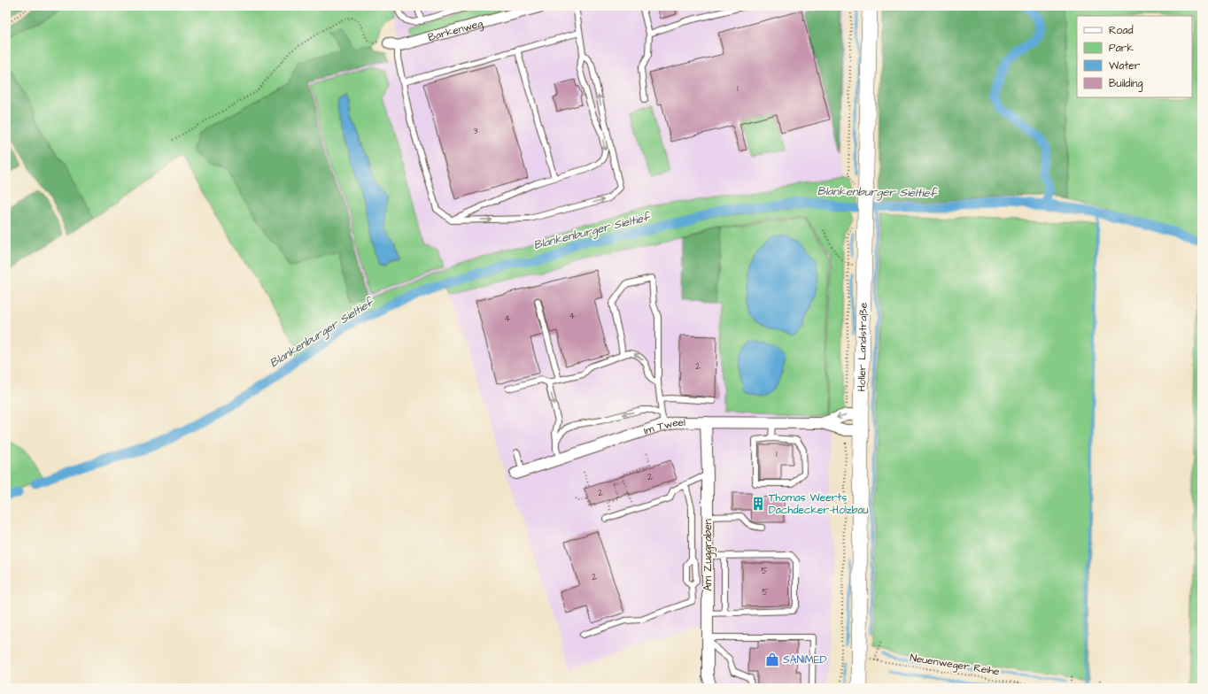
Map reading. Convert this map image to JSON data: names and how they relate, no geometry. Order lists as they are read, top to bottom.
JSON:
{
  "streets": {
    "main road": ["Holler Landstraße"],
    "street": ["Barkenweg", "Im Tweel", "Am Zuggraben"],
    "path": ["Neuenweger Reihe"]
  },
  "crossings": [
    ["Holler Landstraße", "Im Tweel"],
    ["Holler Landstraße", "Neuenweger Reihe"],
    ["Im Tweel", "Am Zuggraben"]
  ],
  "water": ["Blankenburger Sieltief"],
  "places": {
    "building": ["Thomas Weerts Dachdecker-Holzbau"],
    "shop": ["SANIMED"]
  },
  "house_numbers": [
    "1",
    "3",
    "4",
    "4",
    "2",
    "1",
    "2",
    "2",
    "5",
    "2",
    "5"
  ],
  "legend": [
    "Road",
    "Park",
    "Water",
    "Building"
  ]
}
